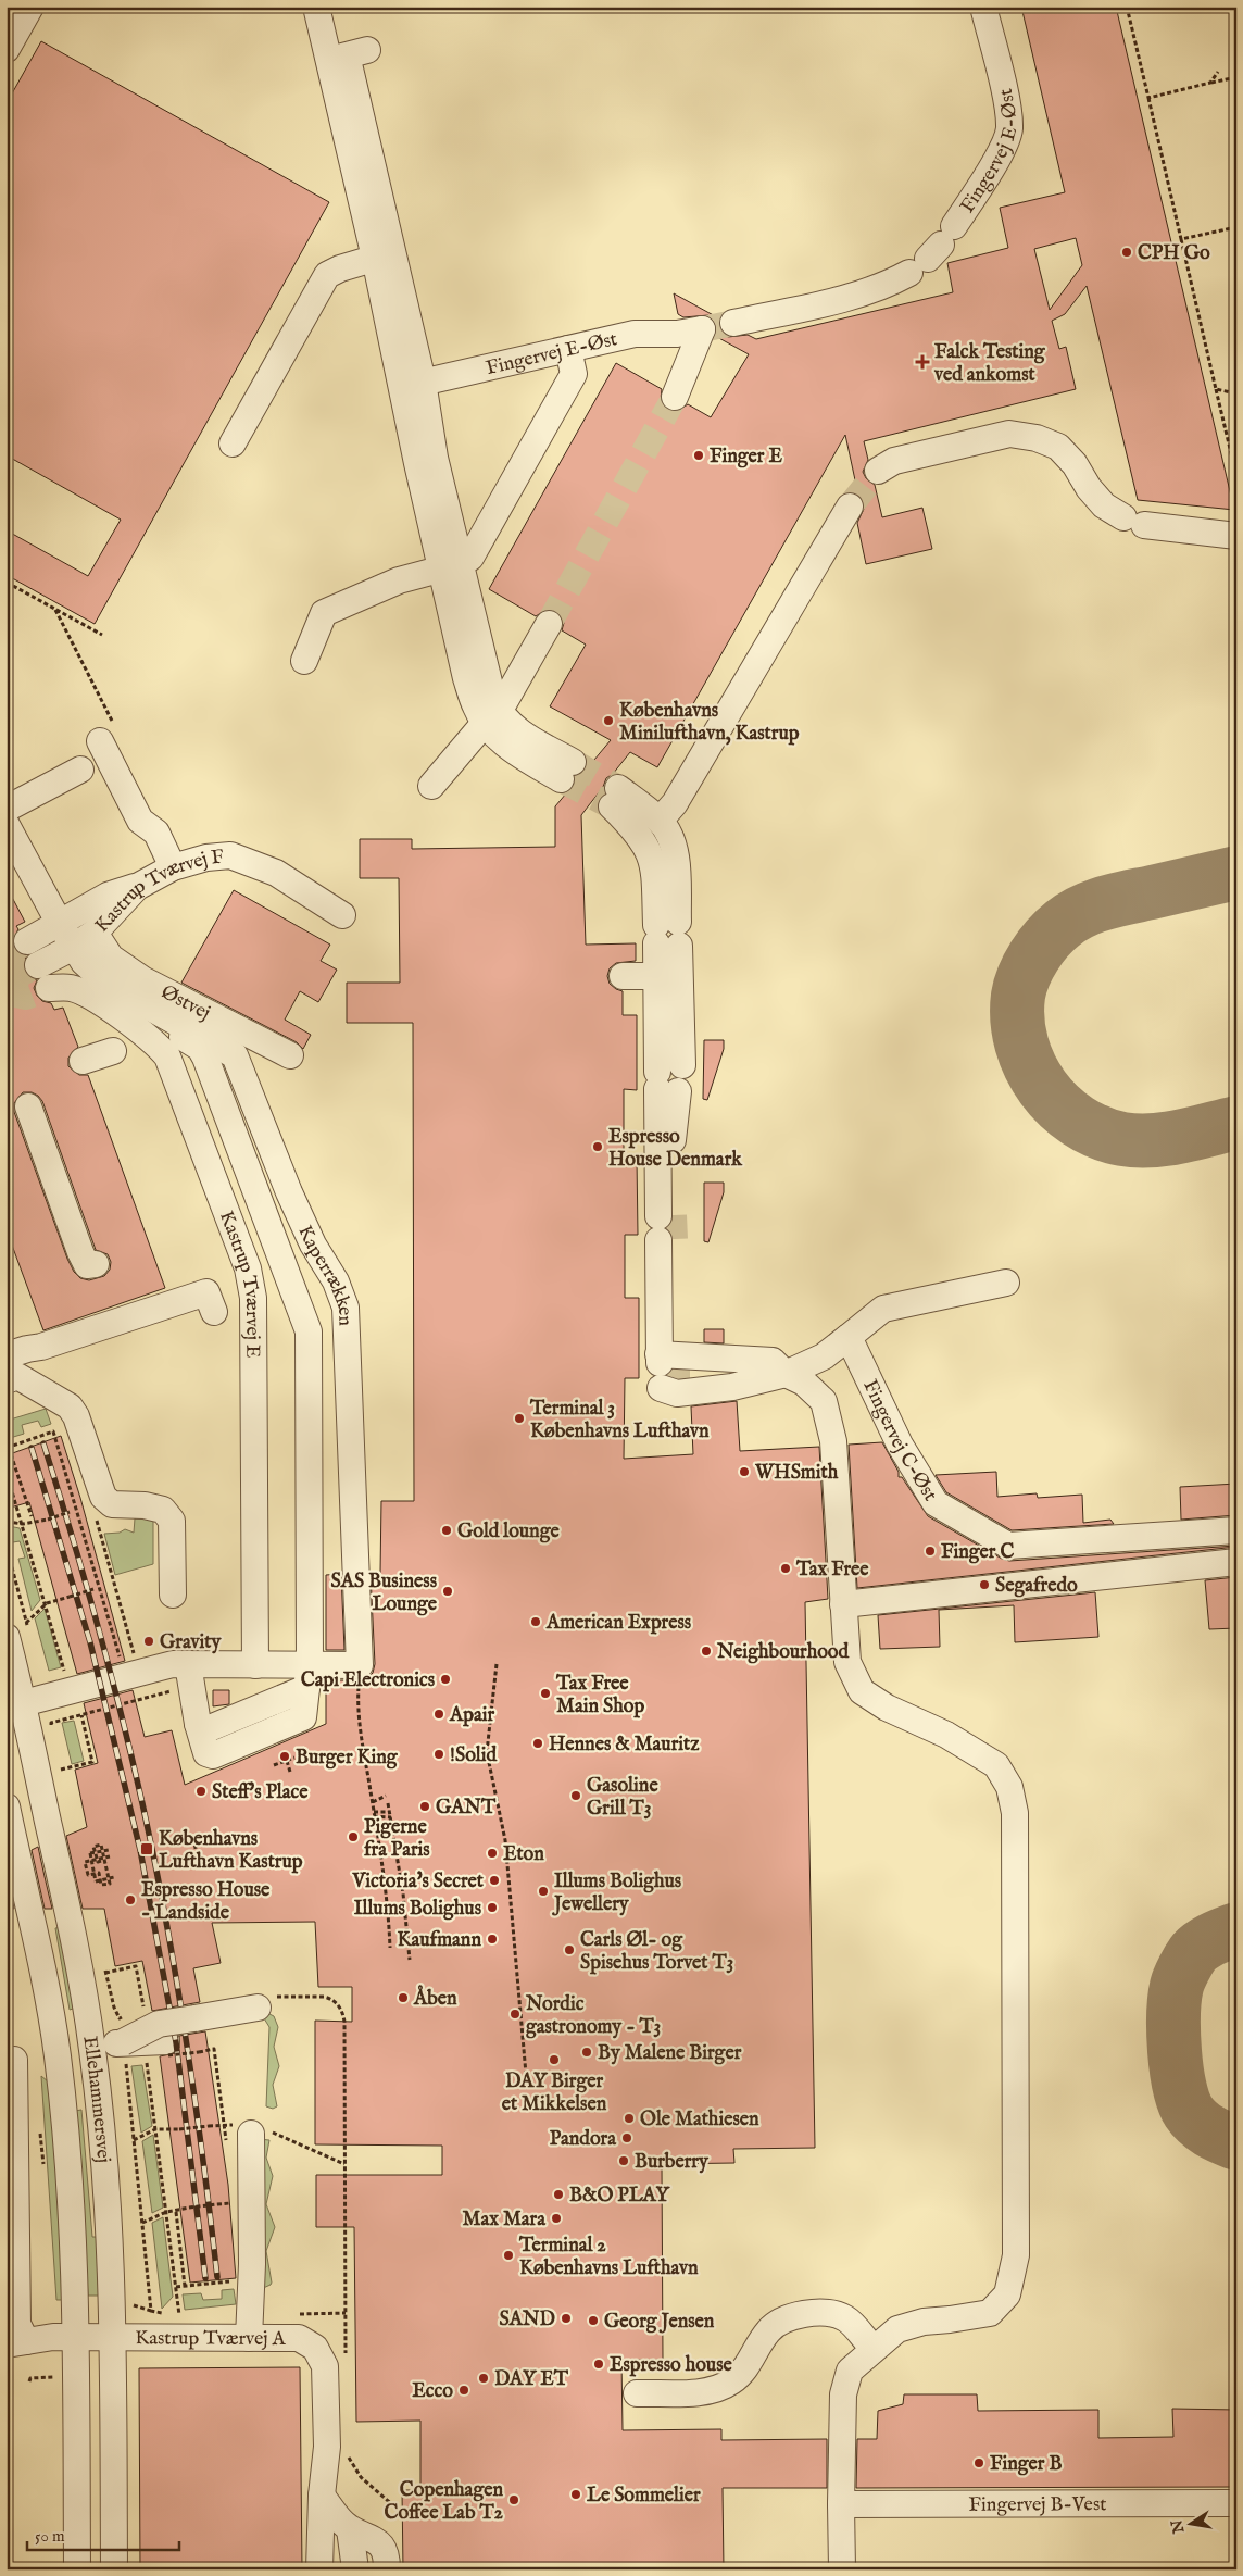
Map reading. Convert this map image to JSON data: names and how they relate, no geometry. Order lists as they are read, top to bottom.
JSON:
{
  "streets": {
    "street": [
      "Fingervej E-Øst",
      "Kastrup Tværvej F",
      "Østvej",
      "Kaperrækken",
      "Kastrup Tværvej E",
      "Fingervej C-Øst",
      "Ellehammersvej",
      "Kastrup Tværvej A",
      "Fingervej B-Vest"
    ]
  },
  "crossings": [
    ["Kastrup Tværvej F", "Østvej"],
    ["Kastrup Tværvej F", "Kaperrækken"],
    ["Kaperrækken", "Kastrup Tværvej E"],
    ["Ellehammersvej", "Kastrup Tværvej A"]
  ],
  "places": {
    "other": [
      "CPH Go",
      "Finger E",
      "Københavns Minilufthavn, Kastrup",
      "Espresso House Denmark",
      "Terminal 3 Københavns Lufthavn",
      "WHSmith",
      "Gold lounge",
      "Finger C",
      "Tax Free",
      "Segafredo",
      "SAS Business Lounge",
      "American Express",
      "Gravity",
      "Neighbourhood",
      "Capi Electronics",
      "Tax Free Main Shop",
      "Apair",
      "Hennes & Mauritz",
      "!Solid",
      "Burger King",
      "Steff's Place",
      "Gasoline Grill T3",
      "GANT",
      "Pigerne fra Paris",
      "Eton",
      "Victoria's Secret",
      "Illums Bolighus Jewellery",
      "Espresso House - Landside",
      "Illums Bolighus",
      "Kaufmann",
      "Carls Øl- og Spisehus Torvet T3",
      "Åben",
      "Nordic gastronomy - T3",
      "By Malene Birger",
      "DAY Birger et Mikkelsen",
      "Ole Mathiesen",
      "Pandora",
      "Burberry",
      "B&O PLAY",
      "Max Mara",
      "Terminal 2 Københavns Lufthavn",
      "SAND",
      "Georg Jensen",
      "Espresso house",
      "DAY ET",
      "Ecco",
      "Finger B",
      "Le Sommelier",
      "Copenhagen Coffee Lab T2"
    ],
    "health": ["Falck Testing ved ankomst"],
    "transit": ["Københavns Lufthavn Kastrup"]
  },
  "scale_bar": "50 m",
  "north": "left"
}
